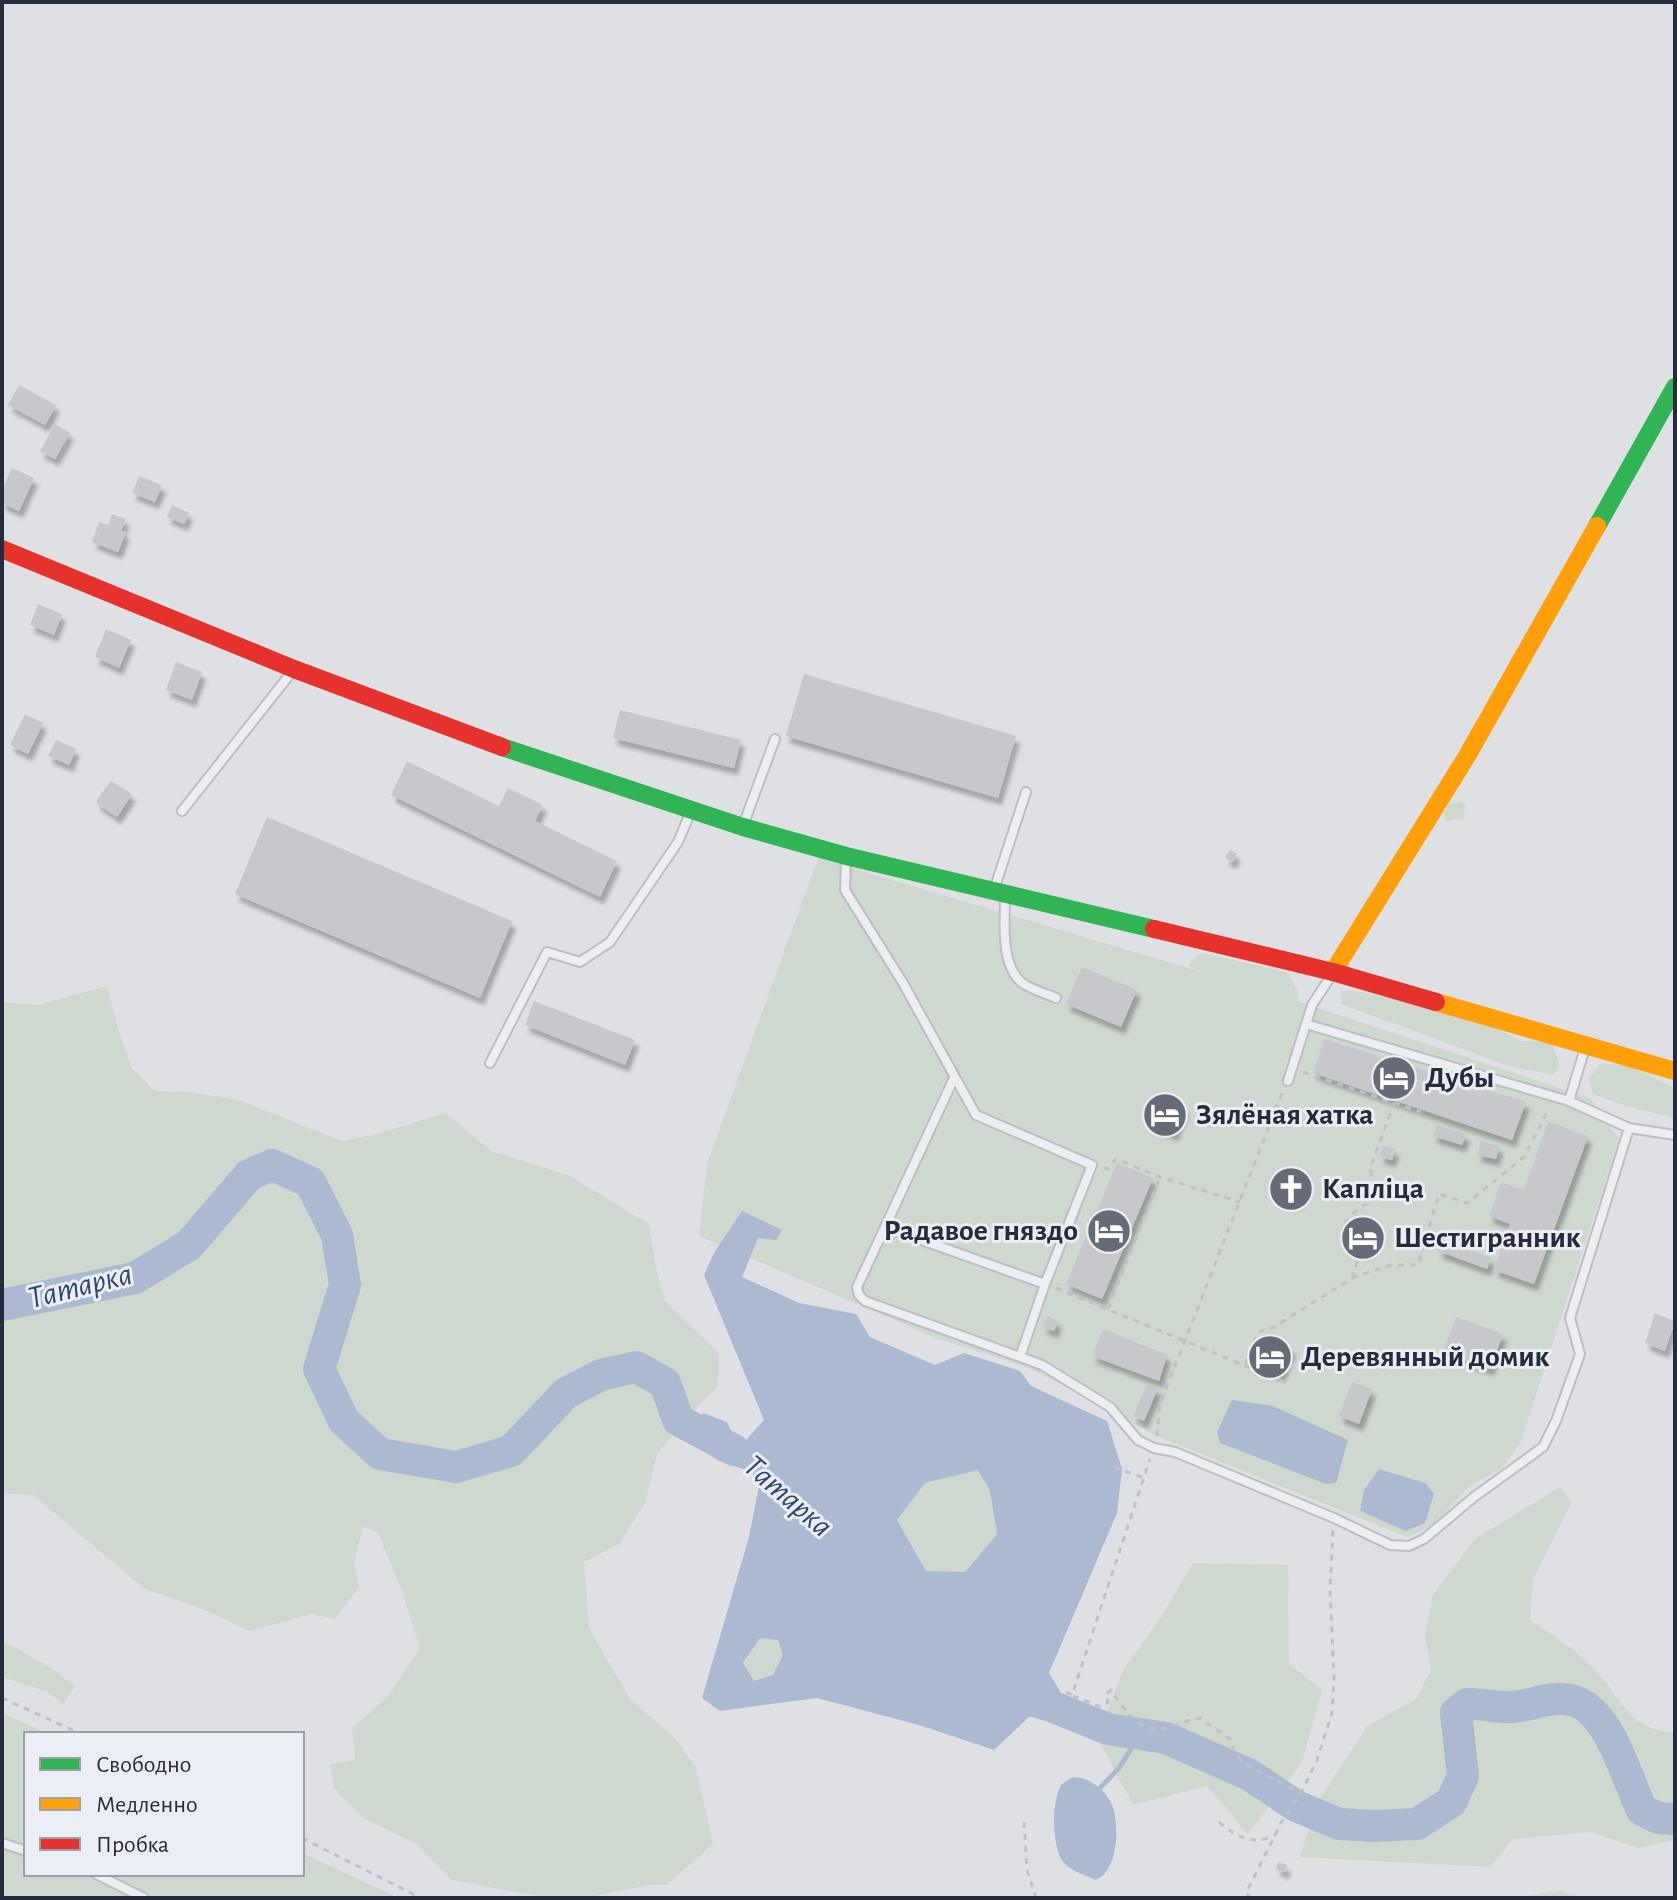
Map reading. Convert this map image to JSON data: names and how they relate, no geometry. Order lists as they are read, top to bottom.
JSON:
{
  "water": ["Татарка"],
  "places": {
    "hotel": [
      "Дубы",
      "Зялёная хатка",
      "Радавое гняздо",
      "Шестигранник",
      "Деревянный домик"
    ],
    "church": ["Капліца"]
  },
  "legend": ["Свободно", "Медленно", "Пробка"]
}
